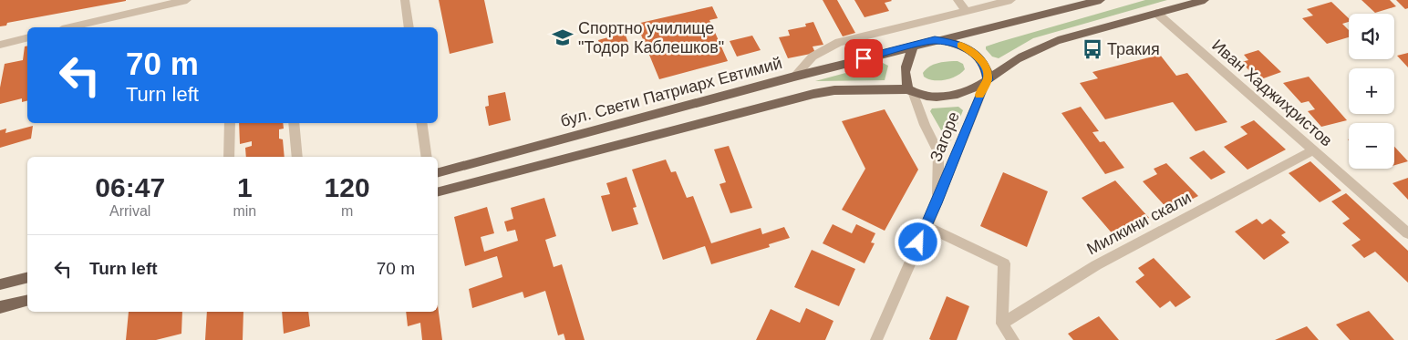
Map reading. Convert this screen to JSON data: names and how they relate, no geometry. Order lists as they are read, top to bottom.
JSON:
{
  "streets": {
    "main road": ["бул. Свети Патриарх Евтимий"],
    "street": ["Иван Хаджихристов", "Загоре", "Милкини скали"]
  },
  "crossings": [
    ["бул. Свети Патриарх Евтимий", "Загоре"],
    ["Иван Хаджихристов", "Милкини скали"]
  ],
  "places": {
    "school or university": ["Спортно училище \"Тодор Каблешков\""],
    "bus stop": ["Тракия"]
  },
  "page": {
    "map_buttons": ["+", "−"],
    "turn": ["70 m", "Turn left"],
    "eta": [
      "06:47",
      "Arrival",
      "1",
      "min",
      "120",
      "m"
    ],
    "list": [
      {
        "name": "Turn left",
        "value": "70 m"
      }
    ]
  }
}
